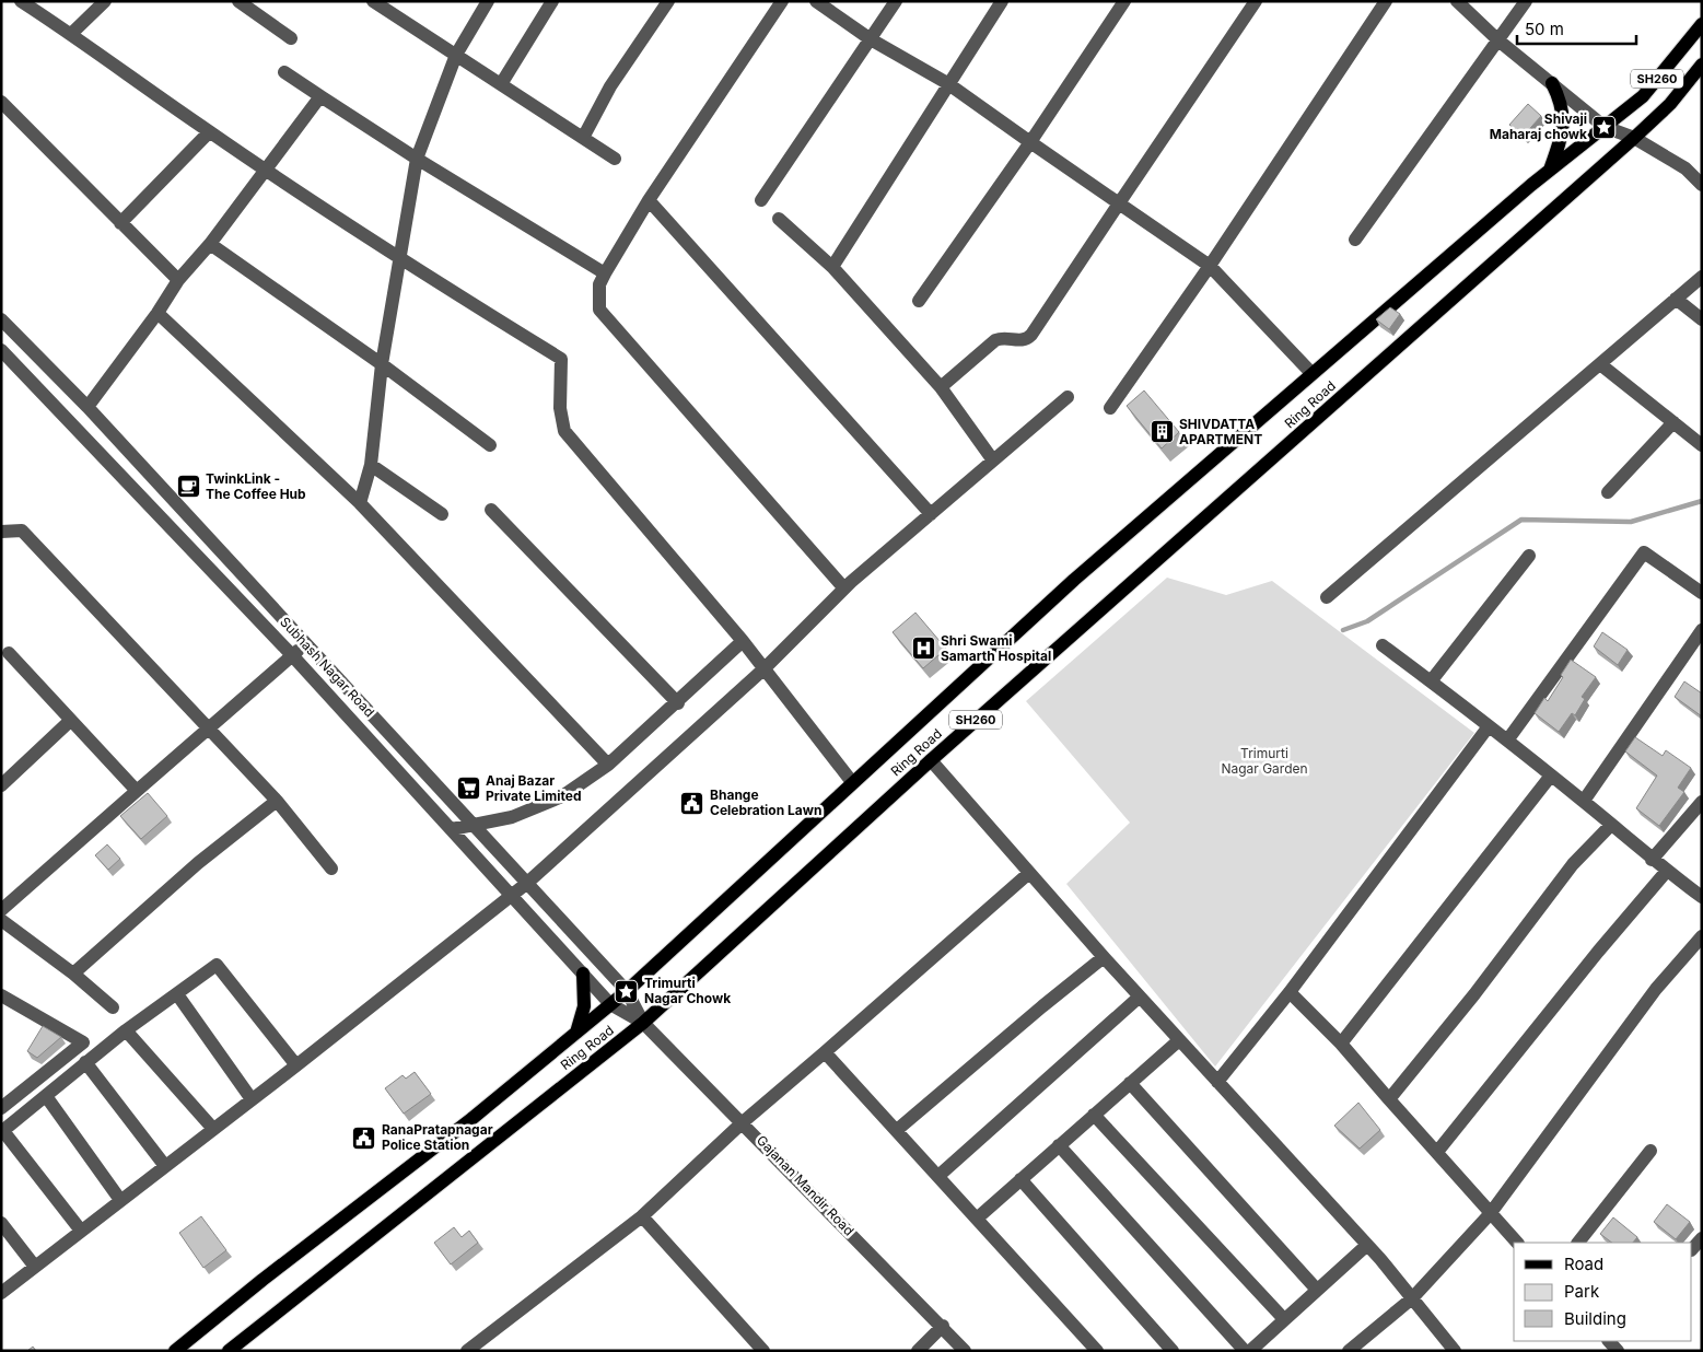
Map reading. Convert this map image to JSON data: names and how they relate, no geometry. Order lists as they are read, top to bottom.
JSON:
{
  "streets": {
    "main road": ["SH260", "Ring Road"],
    "street": ["Subhash Nagar Road", "Gajanan Mandir Road"]
  },
  "crossings": [
    ["SH260", "Subhash Nagar Road"],
    ["Ring Road", "Subhash Nagar Road"],
    ["Ring Road", "Gajanan Mandir Road"],
    ["Subhash Nagar Road", "Gajanan Mandir Road"]
  ],
  "parks": ["Trimurti Nagar Garden"],
  "places": {
    "place": ["Shivaji Maharaj chowk", "Trimurti Nagar Chowk"],
    "building": ["SHIVDATTA APARTMENT"],
    "cafe": ["TwinkLink - The Coffee Hub"],
    "hospital": ["Shri Swami Samarth Hospital"],
    "supermarket": ["Anaj Bazar Private Limited"],
    "public building": ["Bhange Celebration Lawn", "RanaPratapnagar Police Station"]
  },
  "legend": ["Road", "Park", "Building"],
  "scale_bar": "50 m"
}
